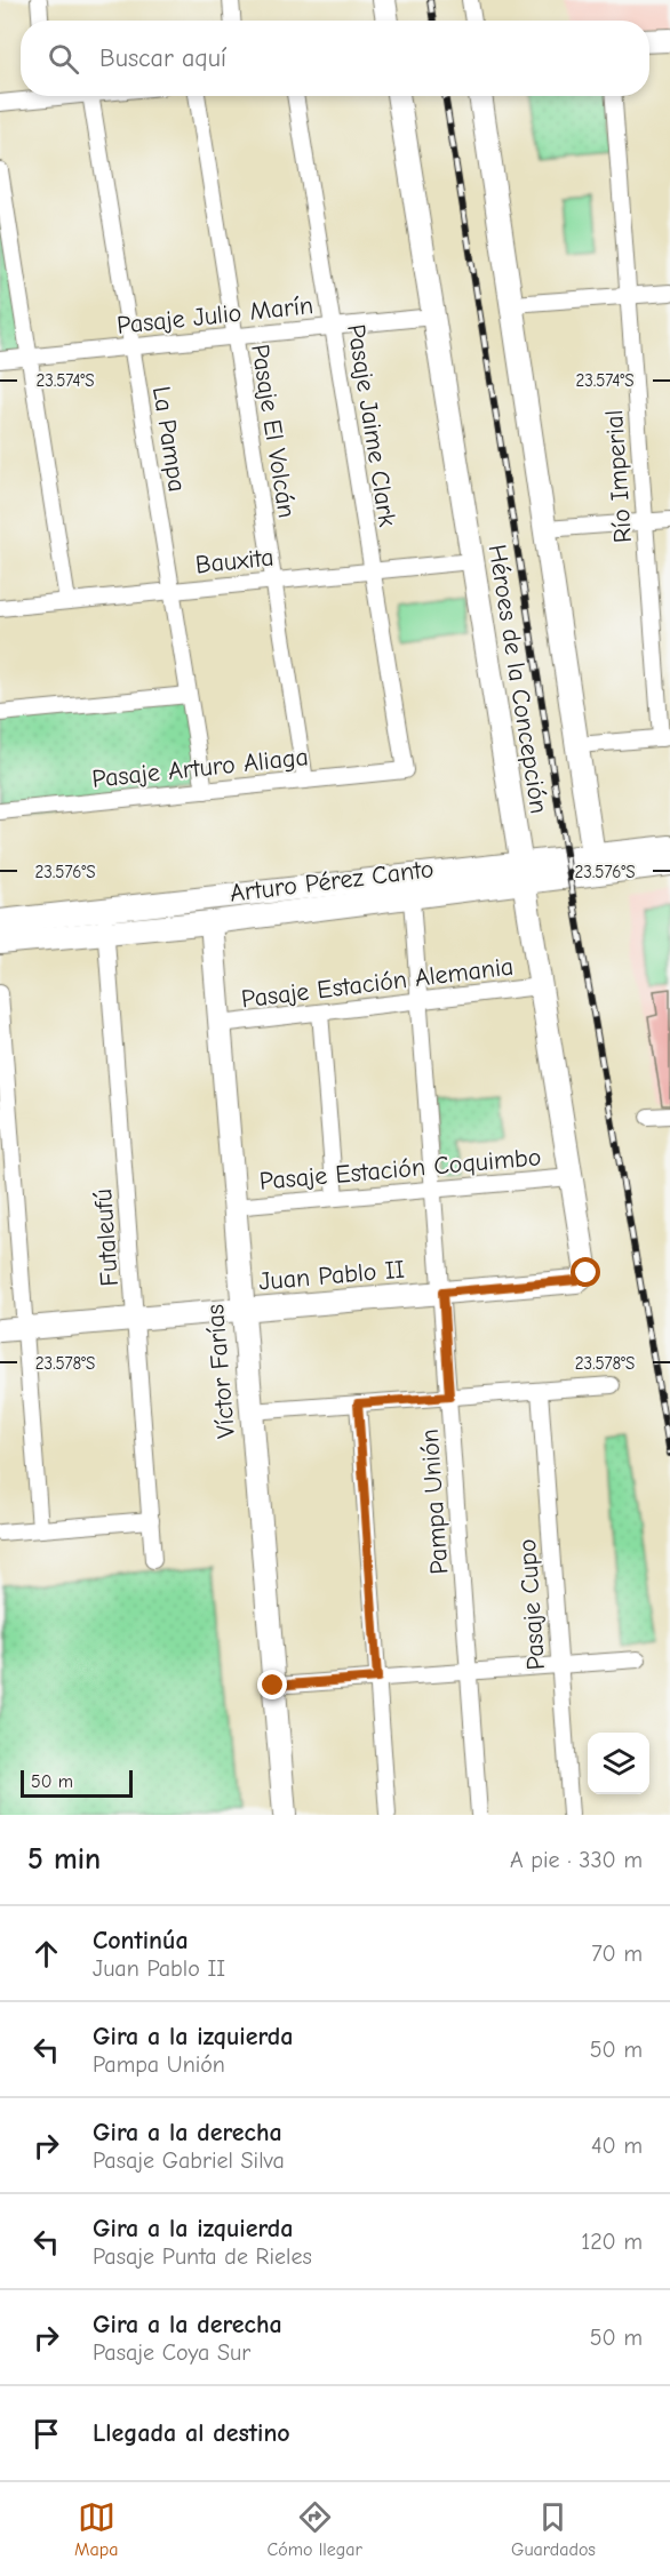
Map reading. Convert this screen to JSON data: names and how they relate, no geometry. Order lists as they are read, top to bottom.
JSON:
{
  "streets": {
    "street": [
      "Pasaje Julio Marín",
      "Pasaje Jaime Clark",
      "Pasaje El Volcán",
      "La Pampa",
      "Río Imperial",
      "Bauxita",
      "Héroes de la Concepción",
      "Pasaje Arturo Aliaga",
      "Arturo Pérez Canto",
      "Pasaje Estación Alemania",
      "Pasaje Estación Coquimbo",
      "Futaleufú",
      "Juan Pablo II",
      "Víctor Farías",
      "Pampa Unión",
      "Pasaje Cupo"
    ]
  },
  "crossings": [
    ["Pasaje Julio Marín", "Pasaje Jaime Clark"],
    ["Pasaje Julio Marín", "Pasaje El Volcán"],
    ["Pasaje Julio Marín", "La Pampa"],
    ["Pasaje Julio Marín", "Héroes de la Concepción"],
    ["Pasaje Jaime Clark", "Bauxita"],
    ["Pasaje Jaime Clark", "Pasaje Arturo Aliaga"],
    ["Pasaje El Volcán", "Bauxita"],
    ["Pasaje El Volcán", "Pasaje Arturo Aliaga"],
    ["La Pampa", "Bauxita"],
    ["La Pampa", "Pasaje Arturo Aliaga"],
    ["Bauxita", "Héroes de la Concepción"],
    ["Héroes de la Concepción", "Arturo Pérez Canto"],
    ["Héroes de la Concepción", "Pasaje Estación Alemania"],
    ["Héroes de la Concepción", "Pasaje Estación Coquimbo"],
    ["Héroes de la Concepción", "Juan Pablo II"],
    ["Arturo Pérez Canto", "Futaleufú"],
    ["Arturo Pérez Canto", "Víctor Farías"],
    ["Arturo Pérez Canto", "Pampa Unión"],
    ["Pasaje Estación Alemania", "Víctor Farías"],
    ["Pasaje Estación Alemania", "Pampa Unión"],
    ["Pasaje Estación Coquimbo", "Víctor Farías"],
    ["Pasaje Estación Coquimbo", "Pampa Unión"],
    ["Futaleufú", "Juan Pablo II"],
    ["Juan Pablo II", "Víctor Farías"],
    ["Juan Pablo II", "Pampa Unión"]
  ],
  "scale_bar": "50 m",
  "page": {
    "search": "Buscar aquí",
    "scale": "50 m",
    "heading": ["5 min", "A pie · 330 m"],
    "list": [
      ["Continúa", "Juan Pablo II", "70 m"],
      ["Gira a la izquierda", "Pampa Unión", "50 m"],
      ["Gira a la derecha", "Pasaje Gabriel Silva", "40 m"],
      ["Gira a la izquierda", "Pasaje Punta de Rieles", "120 m"],
      ["Gira a la derecha", "Pasaje Coya Sur", "50 m"],
      "Llegada al destino"
    ],
    "nav": ["Mapa", "Cómo llegar", "Guardados"]
  },
  "coordinates": ["23.574°S", "23.576°S", "23.578°S"]
}
